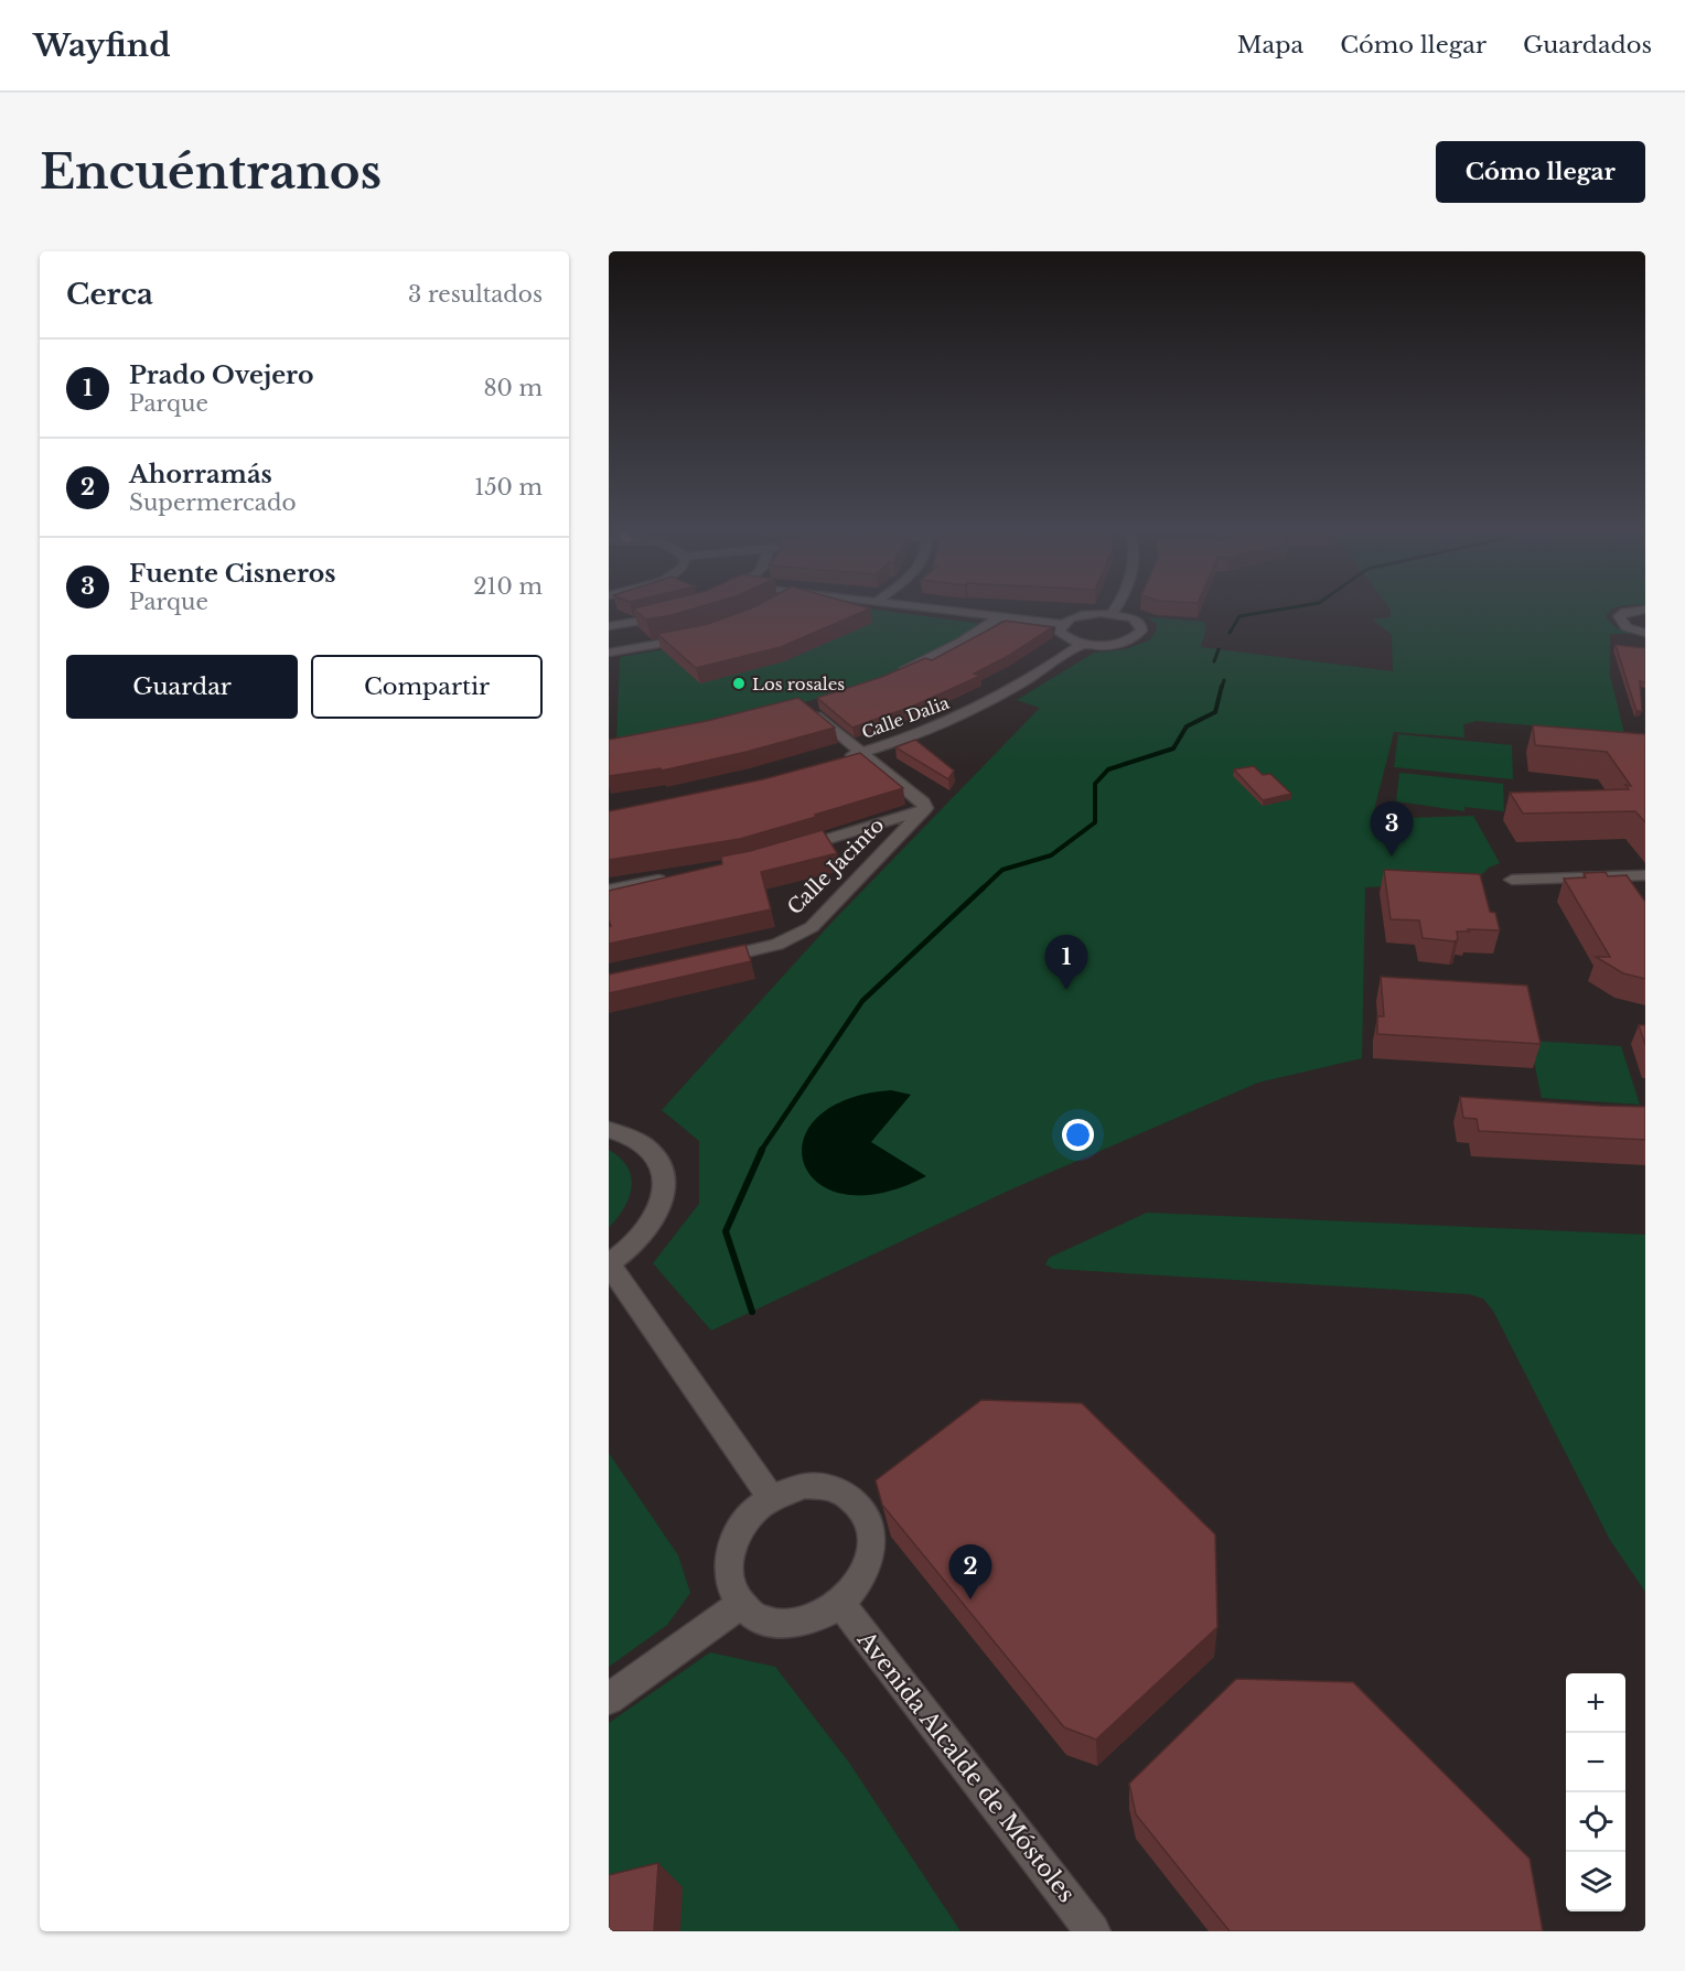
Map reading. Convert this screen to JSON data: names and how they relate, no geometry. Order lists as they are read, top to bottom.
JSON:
{
  "streets": {
    "street": ["Calle Dalia", "Calle Jacinto", "Avenida Alcalde de Móstoles"]
  },
  "places": ["Los rosales"],
  "page": {
    "header": "Wayfind",
    "nav": ["Mapa", "Cómo llegar", "Guardados"],
    "buttons": [
      "Cómo llegar",
      ["Guardar", "Compartir"]
    ],
    "title": "Encuéntranos",
    "heading": ["Cerca", "3 resultados"],
    "list": [
      {
        "mark": "1",
        "name": "Prado Ovejero",
        "note": "Parque",
        "value": "80 m"
      },
      {
        "mark": "2",
        "name": "Ahorramás",
        "note": "Supermercado",
        "value": "150 m"
      },
      {
        "mark": "3",
        "name": "Fuente Cisneros",
        "note": "Parque",
        "value": "210 m"
      }
    ],
    "pins": ["3", "1", "2"],
    "map_buttons": ["+", "−"]
  }
}
